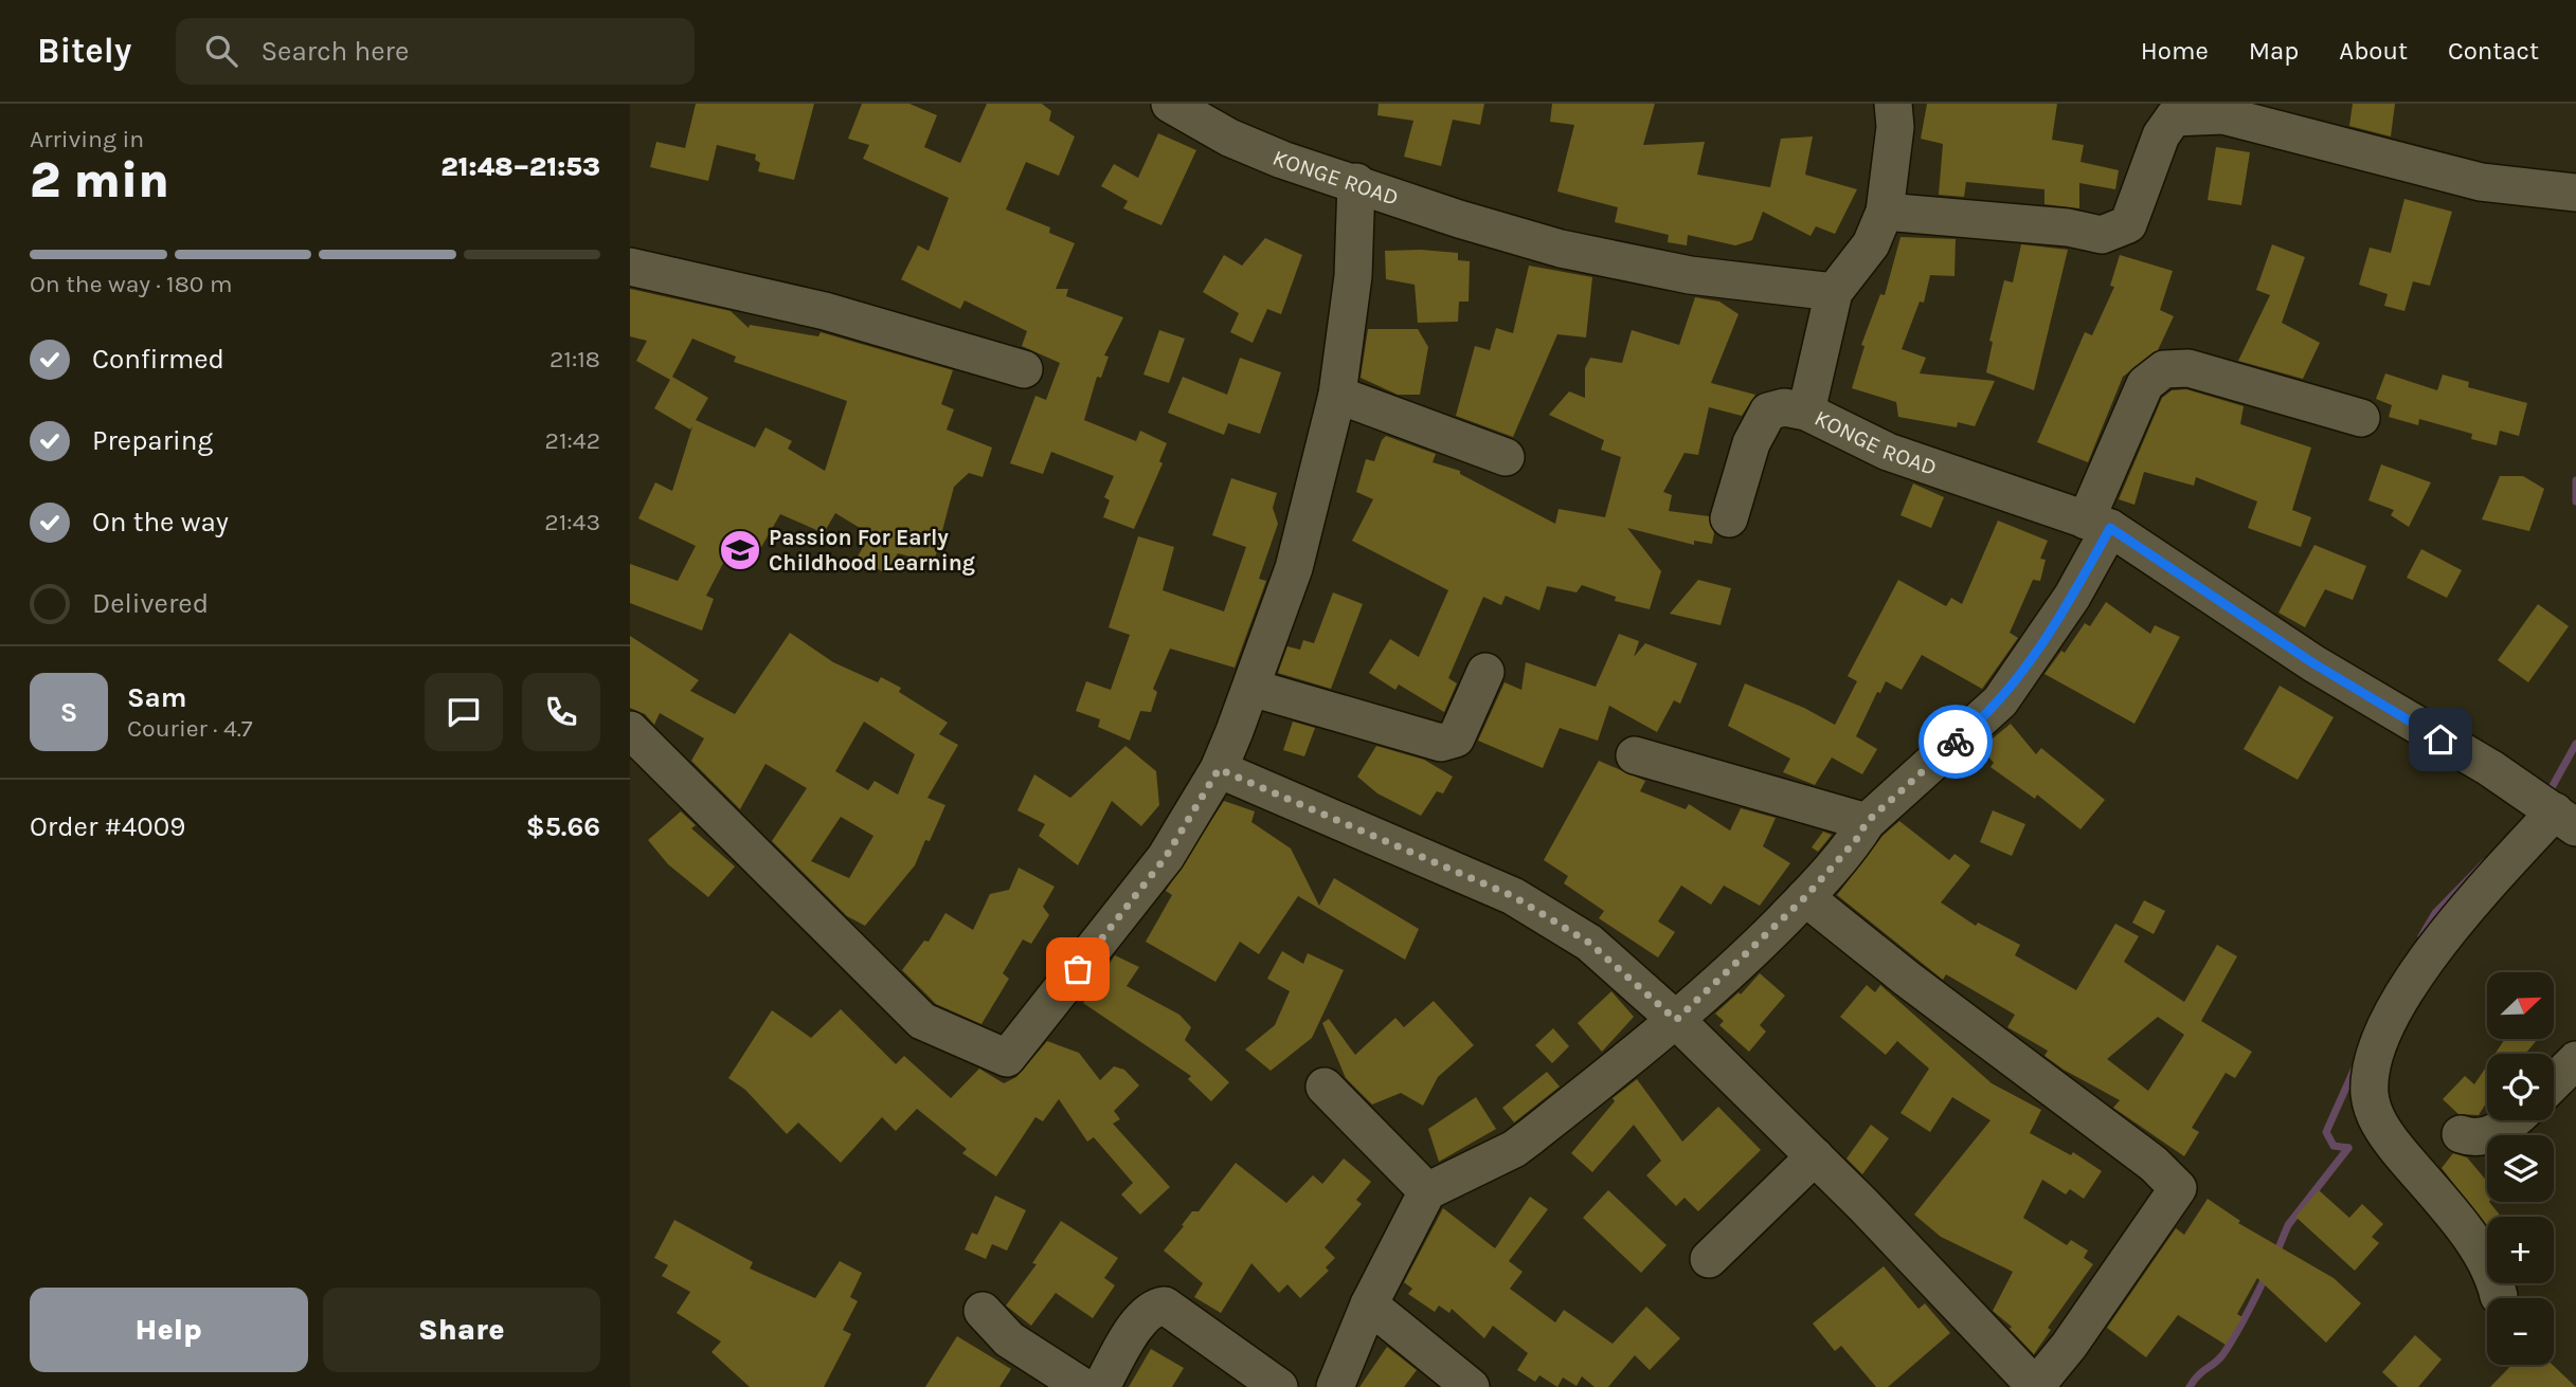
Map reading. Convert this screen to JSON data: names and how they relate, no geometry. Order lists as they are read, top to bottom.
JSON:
{
  "streets": {
    "street": ["KONGE ROAD"]
  },
  "places": {
    "school or university": ["Passion For Early Childhood Learning"]
  },
  "north": "top right",
  "page": {
    "header": "Bitely",
    "search": "Search here",
    "nav": [
      "Home",
      "Map",
      "About",
      "Contact"
    ],
    "heading": ["2 min", "Arriving in", "21:48–21:53"],
    "panel": [
      "Sam",
      "Courier · 4.7",
      "Order #4009",
      "$5.66"
    ],
    "bar": "On the way · 180 m",
    "list": [
      ["Confirmed", "21:18"],
      ["Preparing", "21:42"],
      ["On the way", "21:43"],
      "Delivered"
    ],
    "round": "S",
    "map_buttons": ["+", "−"],
    "buttons": ["Help", "Share"]
  }
}
